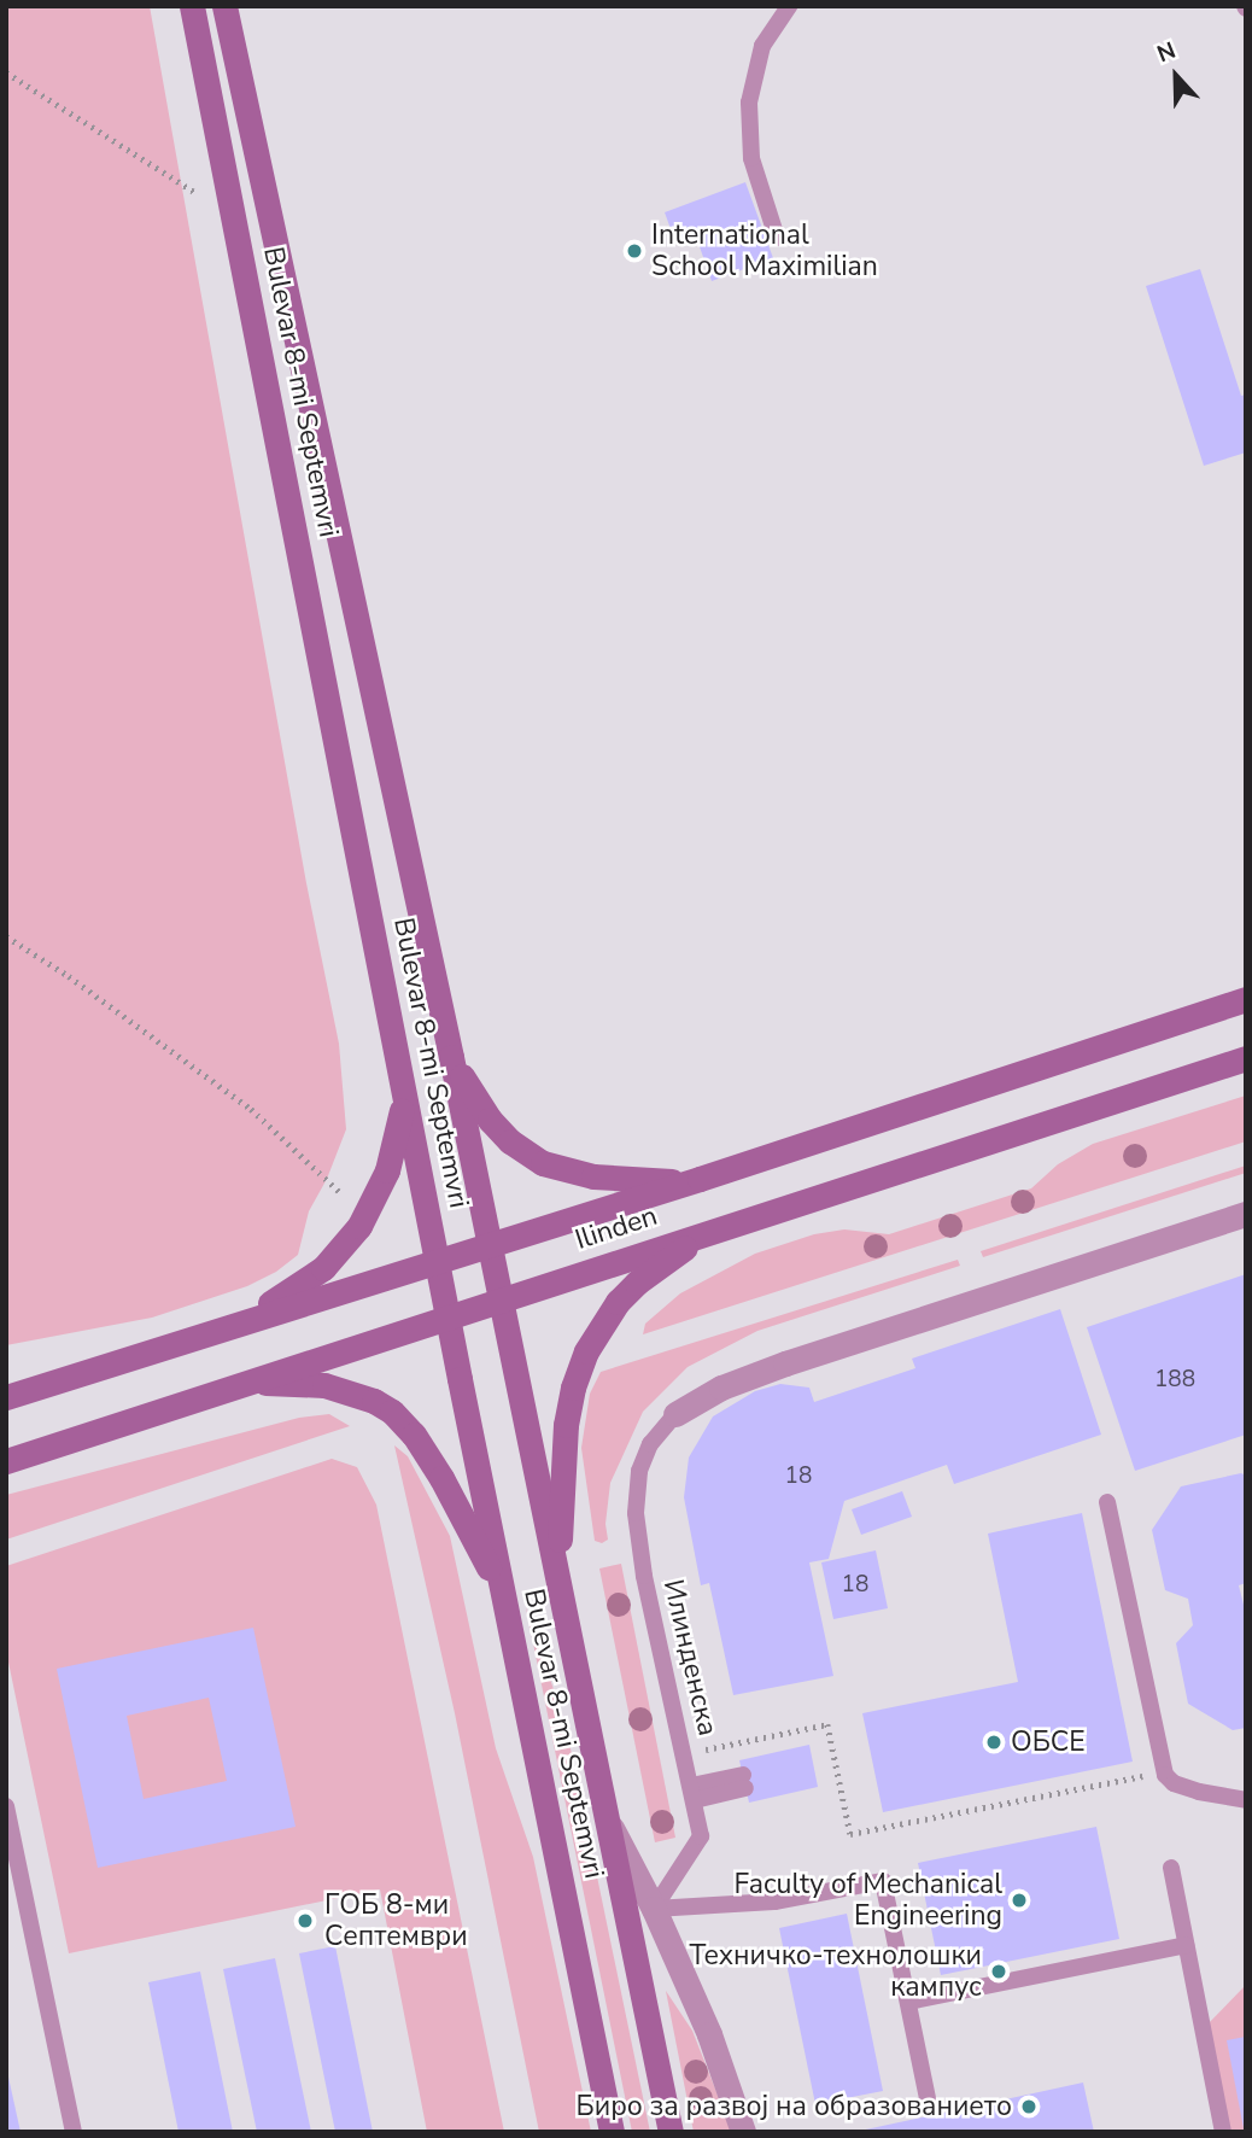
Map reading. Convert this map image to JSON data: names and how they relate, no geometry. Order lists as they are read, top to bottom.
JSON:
{
  "streets": {
    "street": ["Bulevar 8-mi Septemvri", "Ilinden"],
    "lane": ["Илинденска"]
  },
  "crossings": [
    ["Bulevar 8-mi Septemvri", "Ilinden"],
    ["Bulevar 8-mi Septemvri", "Илинденска"]
  ],
  "places": [
    "International School Maximilian",
    "ОБСЕ",
    "Faculty of Mechanical Engineering",
    "ГОБ 8-ми Септември",
    "Техничко-технолошки кампус",
    "Биро за развој на образованието"
  ],
  "house_numbers": ["188", "18", "18"],
  "north": "top"
}
